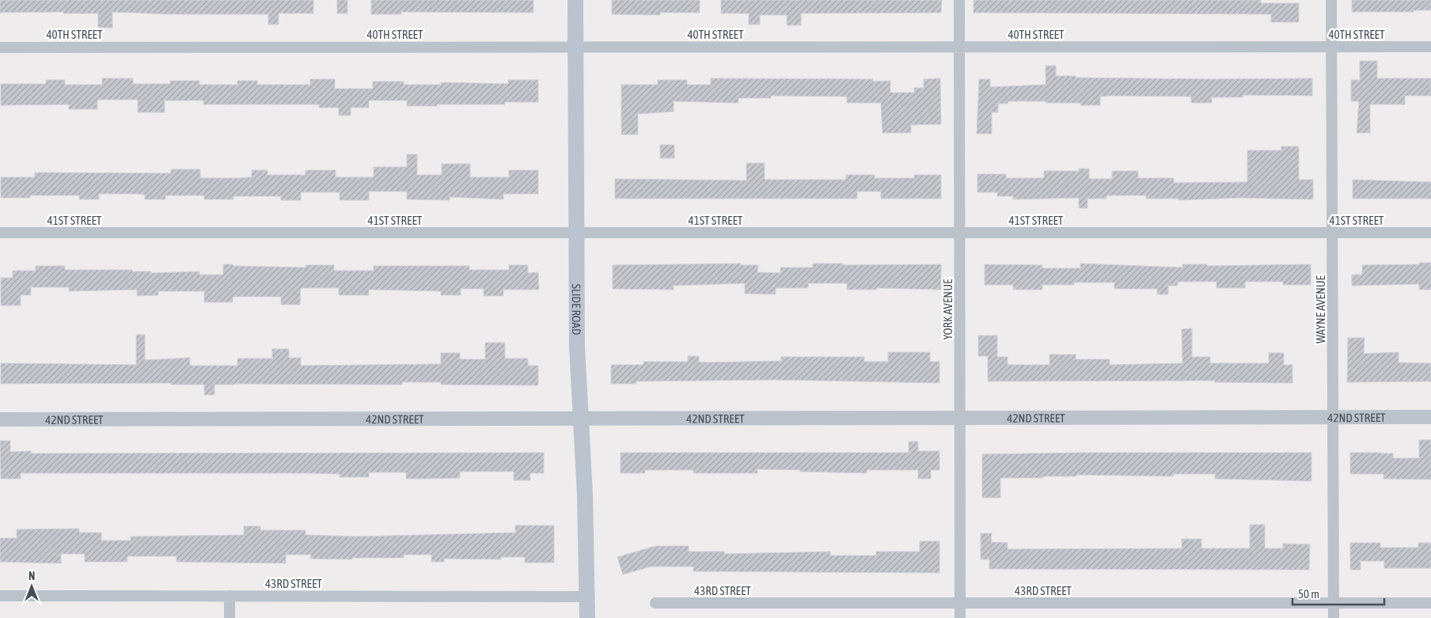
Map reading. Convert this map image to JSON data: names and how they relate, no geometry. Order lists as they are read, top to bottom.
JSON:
{
  "streets": {
    "main road": ["SLIDE ROAD"],
    "street": [
      "40TH STREET",
      "41ST STREET",
      "YORK AVENUE",
      "WAYNE AVENUE",
      "42ND STREET",
      "43RD STREET"
    ]
  },
  "crossings": [
    ["40TH STREET", "SLIDE ROAD"],
    ["40TH STREET", "YORK AVENUE"],
    ["40TH STREET", "WAYNE AVENUE"],
    ["41ST STREET", "SLIDE ROAD"],
    ["41ST STREET", "YORK AVENUE"],
    ["41ST STREET", "WAYNE AVENUE"],
    ["SLIDE ROAD", "42ND STREET"],
    ["SLIDE ROAD", "43RD STREET"],
    ["YORK AVENUE", "42ND STREET"],
    ["YORK AVENUE", "43RD STREET"],
    ["WAYNE AVENUE", "42ND STREET"],
    ["WAYNE AVENUE", "43RD STREET"]
  ],
  "scale_bar": "50 m",
  "north": "top"
}
